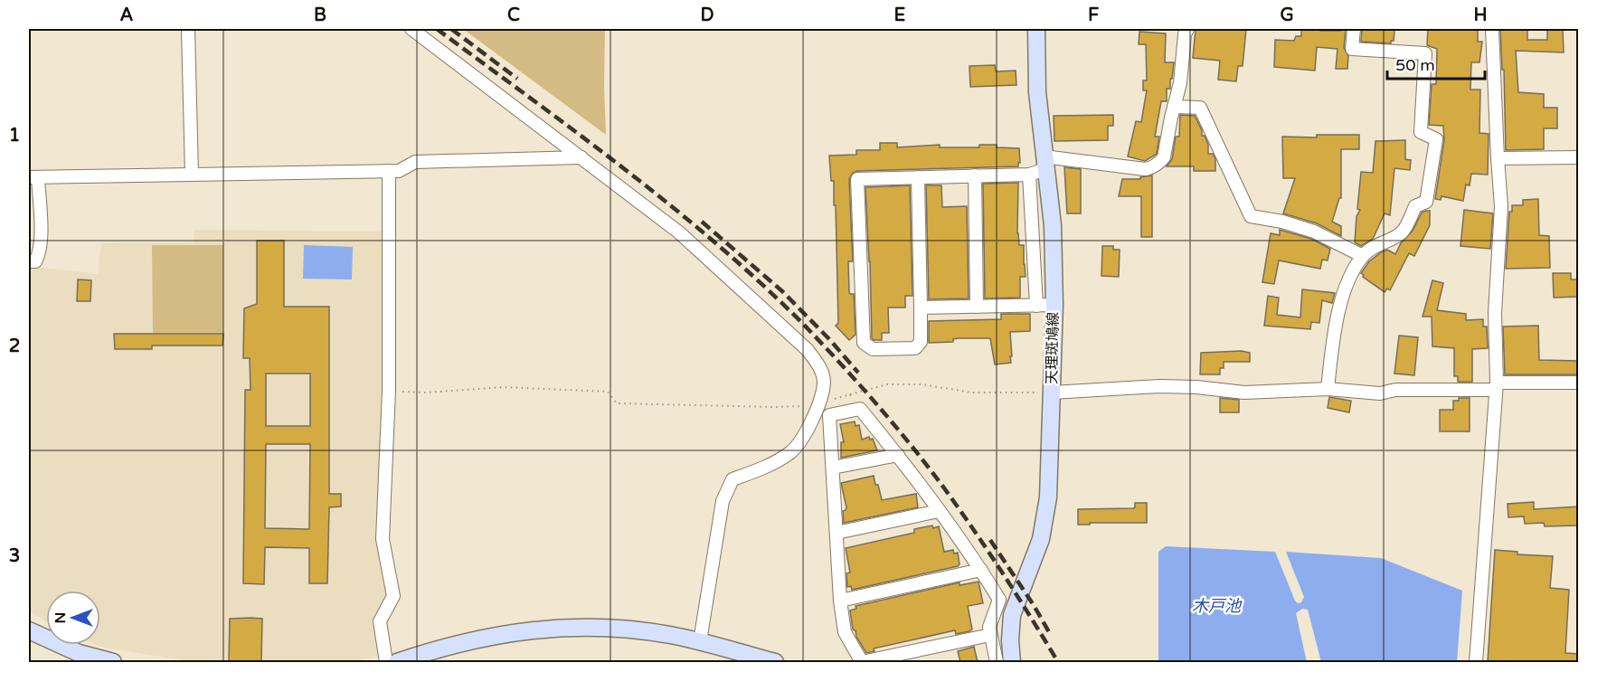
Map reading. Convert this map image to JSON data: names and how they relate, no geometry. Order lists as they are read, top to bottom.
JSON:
{
  "streets": {
    "main road": ["天理斑鳩線"]
  },
  "water": ["木戸池"],
  "scale_bar": "50 m",
  "north": "left",
  "grid": {
    "columns": [
      "A",
      "B",
      "C",
      "D",
      "E",
      "F",
      "G",
      "H"
    ],
    "rows": ["1", "2", "3"]
  }
}
